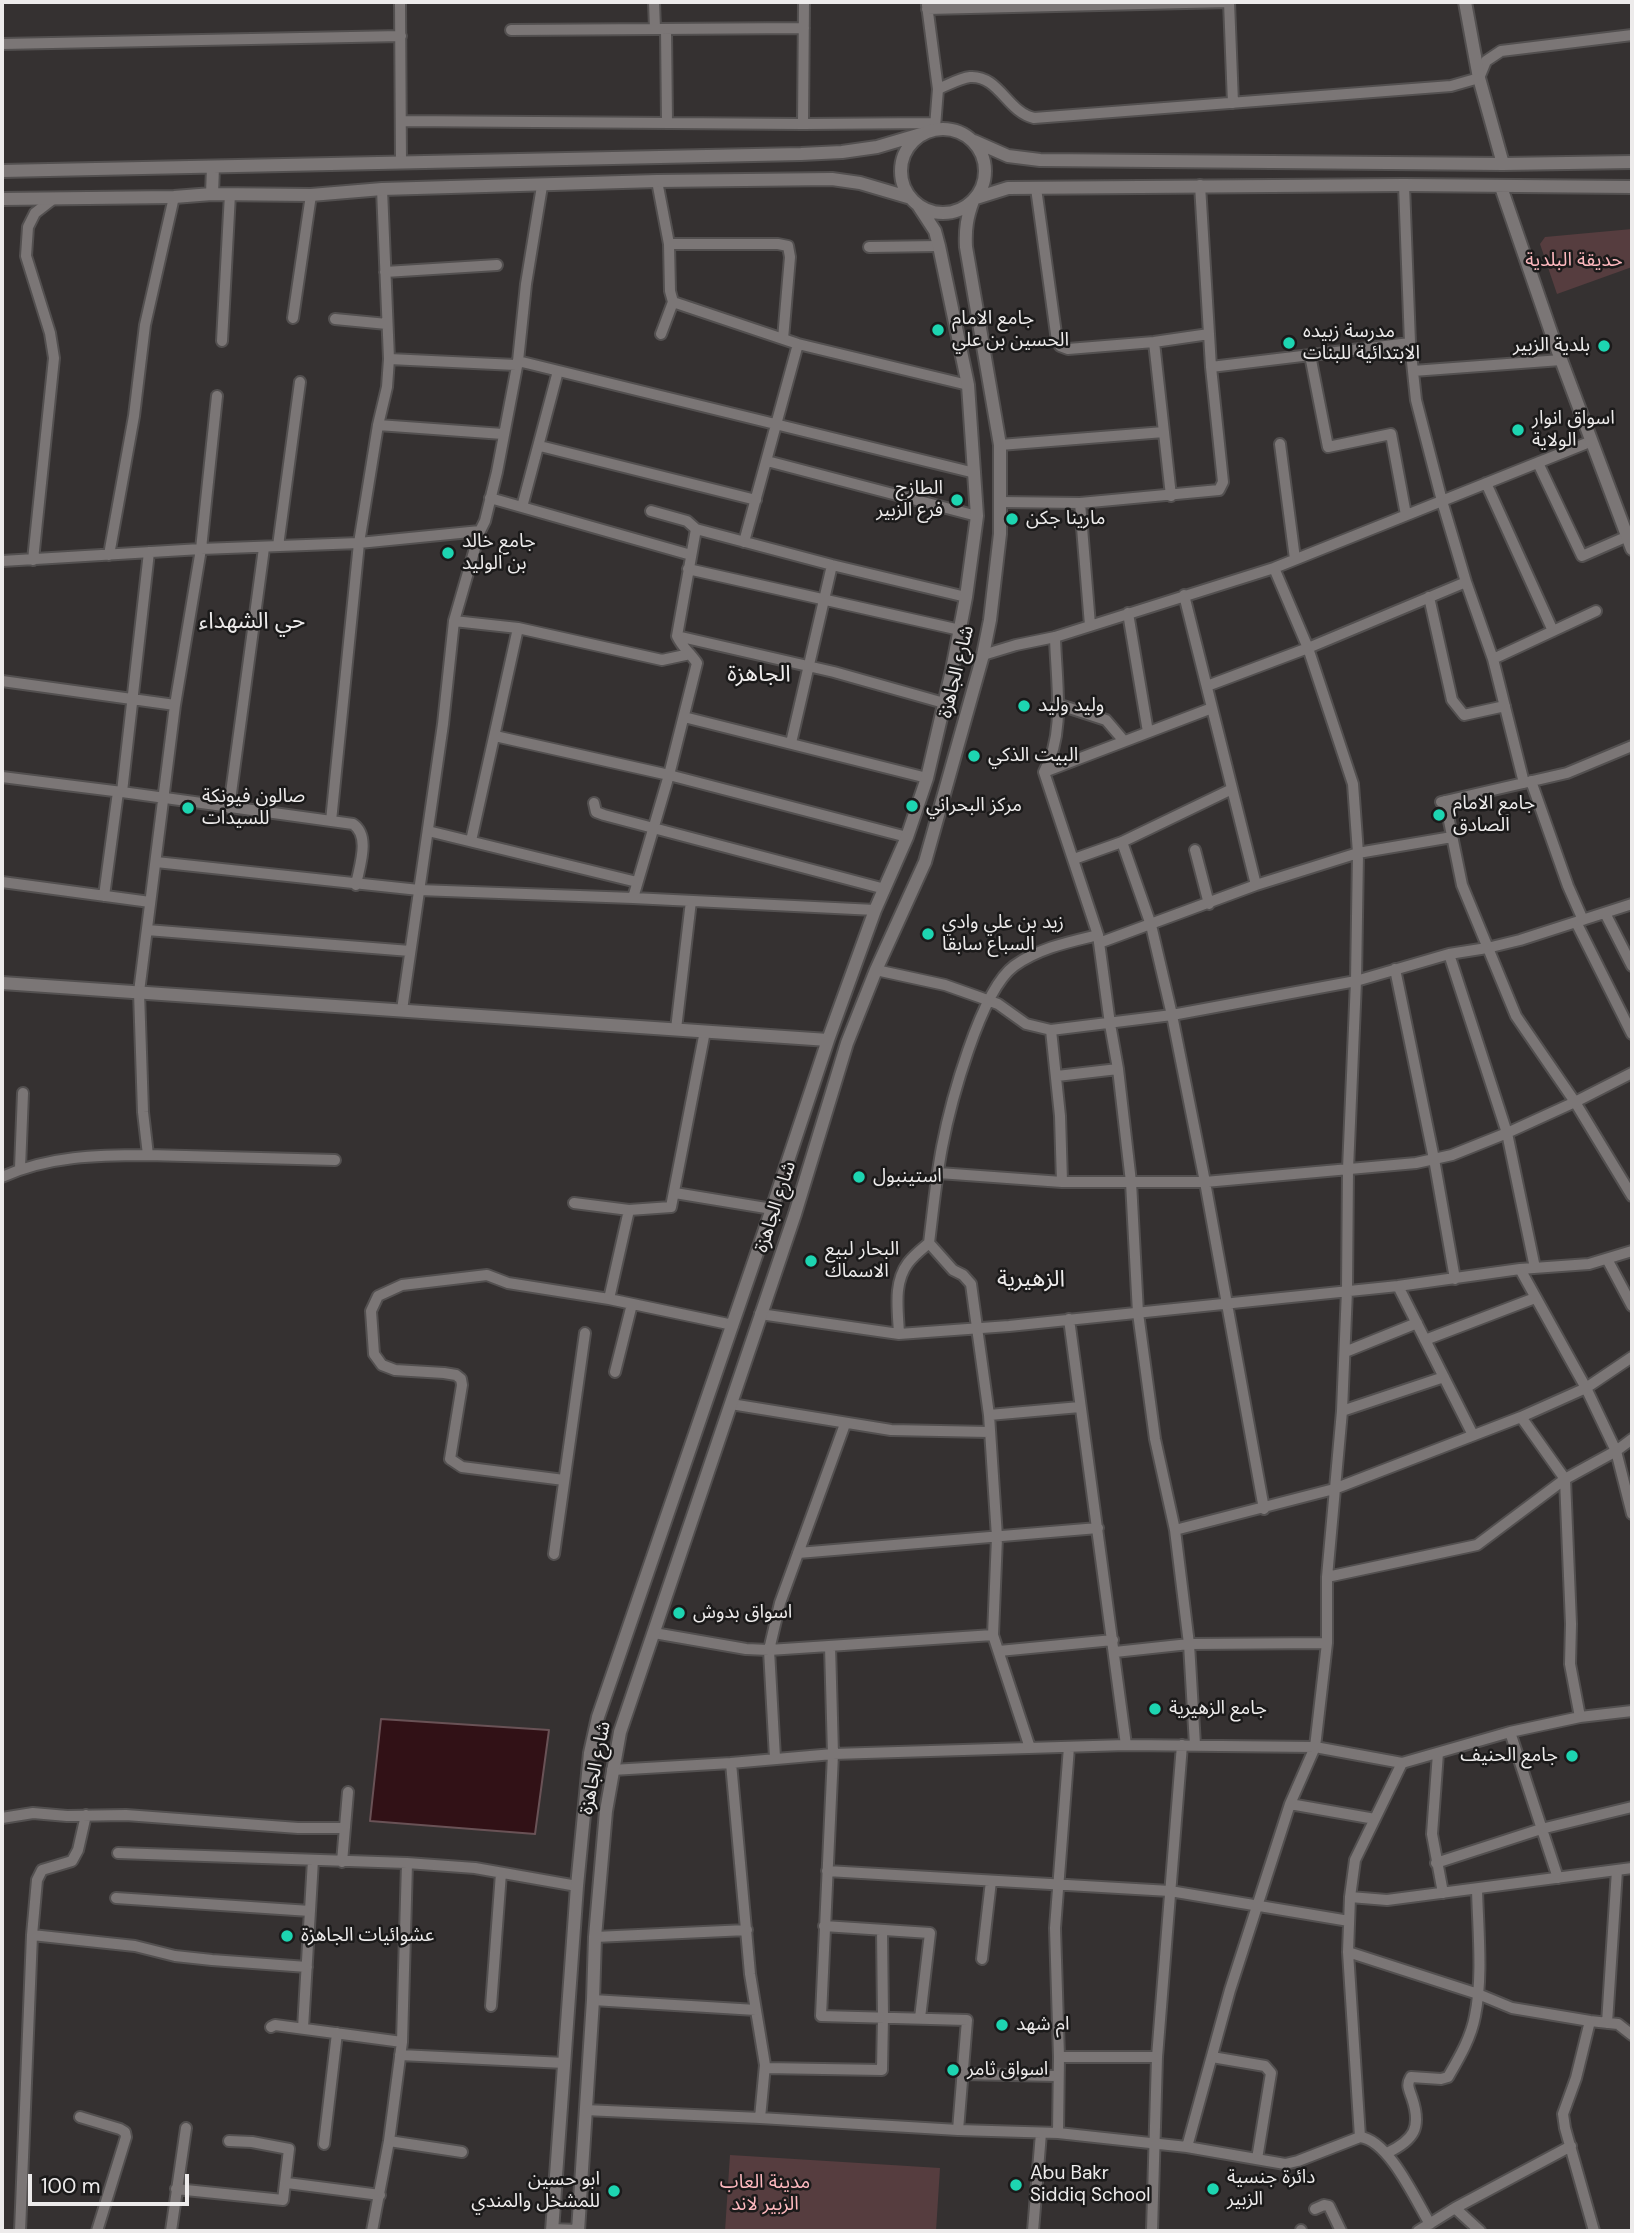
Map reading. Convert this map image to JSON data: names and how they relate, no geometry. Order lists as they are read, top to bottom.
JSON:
{
  "streets": {
    "street": ["شارع الجاهزة"]
  },
  "districts": ["حي الشهداء", "الجاهزة", "الزهيرية"],
  "parks": ["حديقة البلدية", "مدينة العاب الزبير لاند"],
  "places": [
    "جامع الامام الحسين بن علي",
    "مدرسة زبيده الابتدائية للبنات",
    "بلدية الزبير",
    "اسواق انوار الولاية",
    "الطازج فرع الزبير",
    "مارينا جكن",
    "جامع خالد بن الوليد",
    "وليد وليد",
    "البيت الذكي",
    "مركز البحراني",
    "صالون فيونكة للسيدات",
    "جامع الامام الصادق",
    "زيد بن علي وادي السباع سابقا",
    "استينبول",
    "البحار لبيع الاسماك",
    "اسواق بدوش",
    "جامع الزهيرية",
    "جامع الحنيف",
    "عشوائيات الجاهزة",
    "ام شهد",
    "اسواق ثامر",
    "Abu Bakr Siddiq School",
    "دائرة جنسية الزبير",
    "ابو حسين للمشخل والمندي"
  ],
  "scale_bar": "100 m"
}
